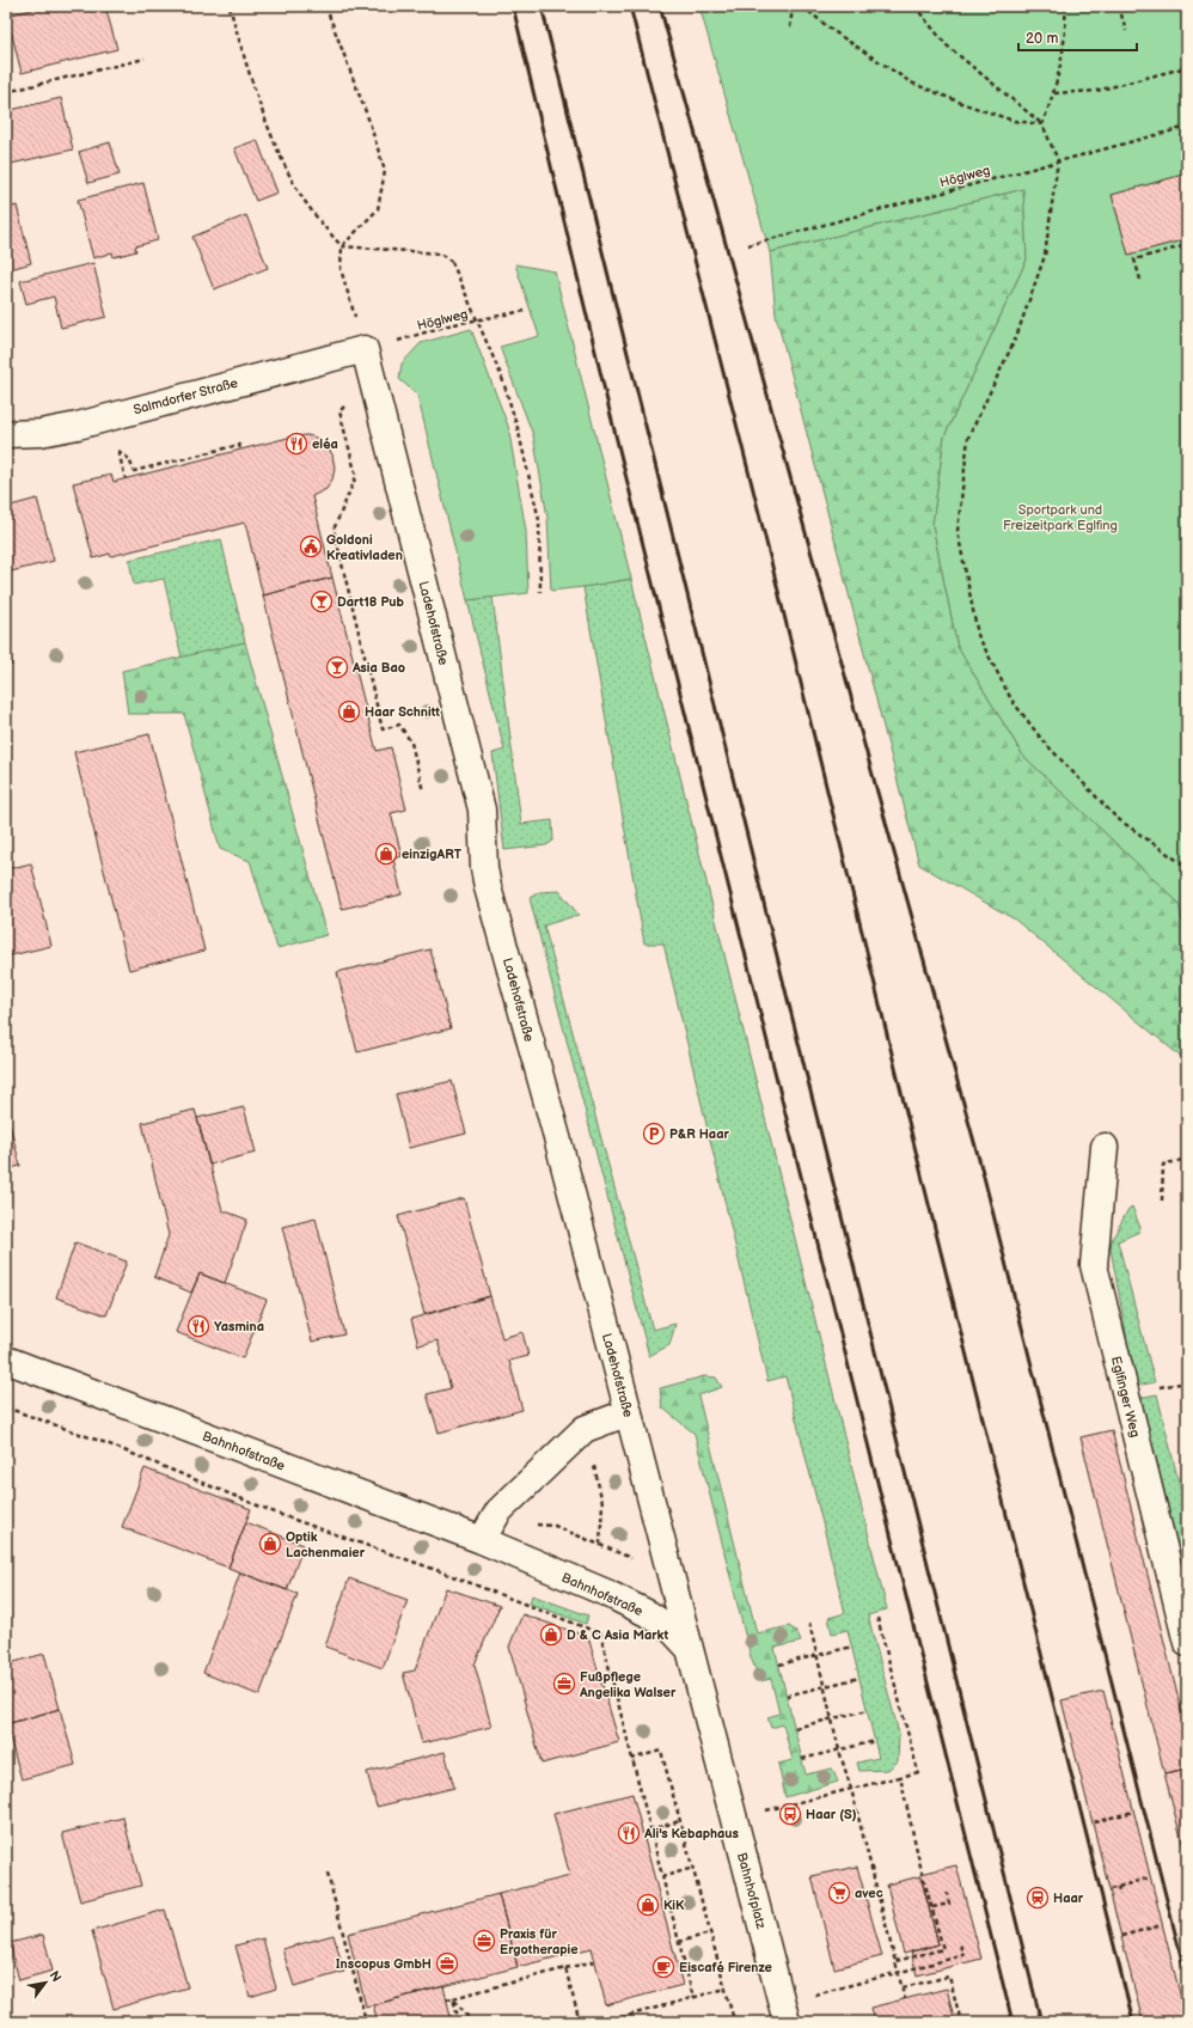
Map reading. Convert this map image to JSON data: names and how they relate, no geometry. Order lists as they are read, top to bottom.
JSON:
{
  "streets": {
    "street": [
      "Salmdorfer Straße",
      "Ladehofstraße",
      "Eglfinger Weg",
      "Bahnhofstraße",
      "Bahnhofplatz"
    ],
    "path": ["Höglweg"]
  },
  "crossings": [
    ["Höglweg", "Salmdorfer Straße"],
    ["Höglweg", "Ladehofstraße"],
    ["Salmdorfer Straße", "Ladehofstraße"],
    ["Ladehofstraße", "Bahnhofstraße"],
    ["Ladehofstraße", "Bahnhofplatz"],
    ["Bahnhofstraße", "Bahnhofplatz"]
  ],
  "parks": ["Sportpark und Freizeitpark Eglfing"],
  "places": {
    "restaurant": ["eléa", "Yasmina", "Ali's Kebaphaus"],
    "public building": ["Goldoni Kreativladen"],
    "bar": ["Dart18 Pub", "Asia Bao"],
    "shop": [
      "Haar Schnitt",
      "einzigART",
      "Optik Lachenmaier",
      "D & C Asia Markt",
      "KiK"
    ],
    "parking": ["P&R Haar"],
    "office": ["Fußpflege Angelika Walser", "Praxis für Ergotherapie", "Inscopus GmbH"],
    "bus stop": ["Haar (S)"],
    "supermarket": ["avec"],
    "station": ["Haar"],
    "cafe": ["Eiscafé Firenze"]
  },
  "scale_bar": "20 m",
  "north": "top right"
}
